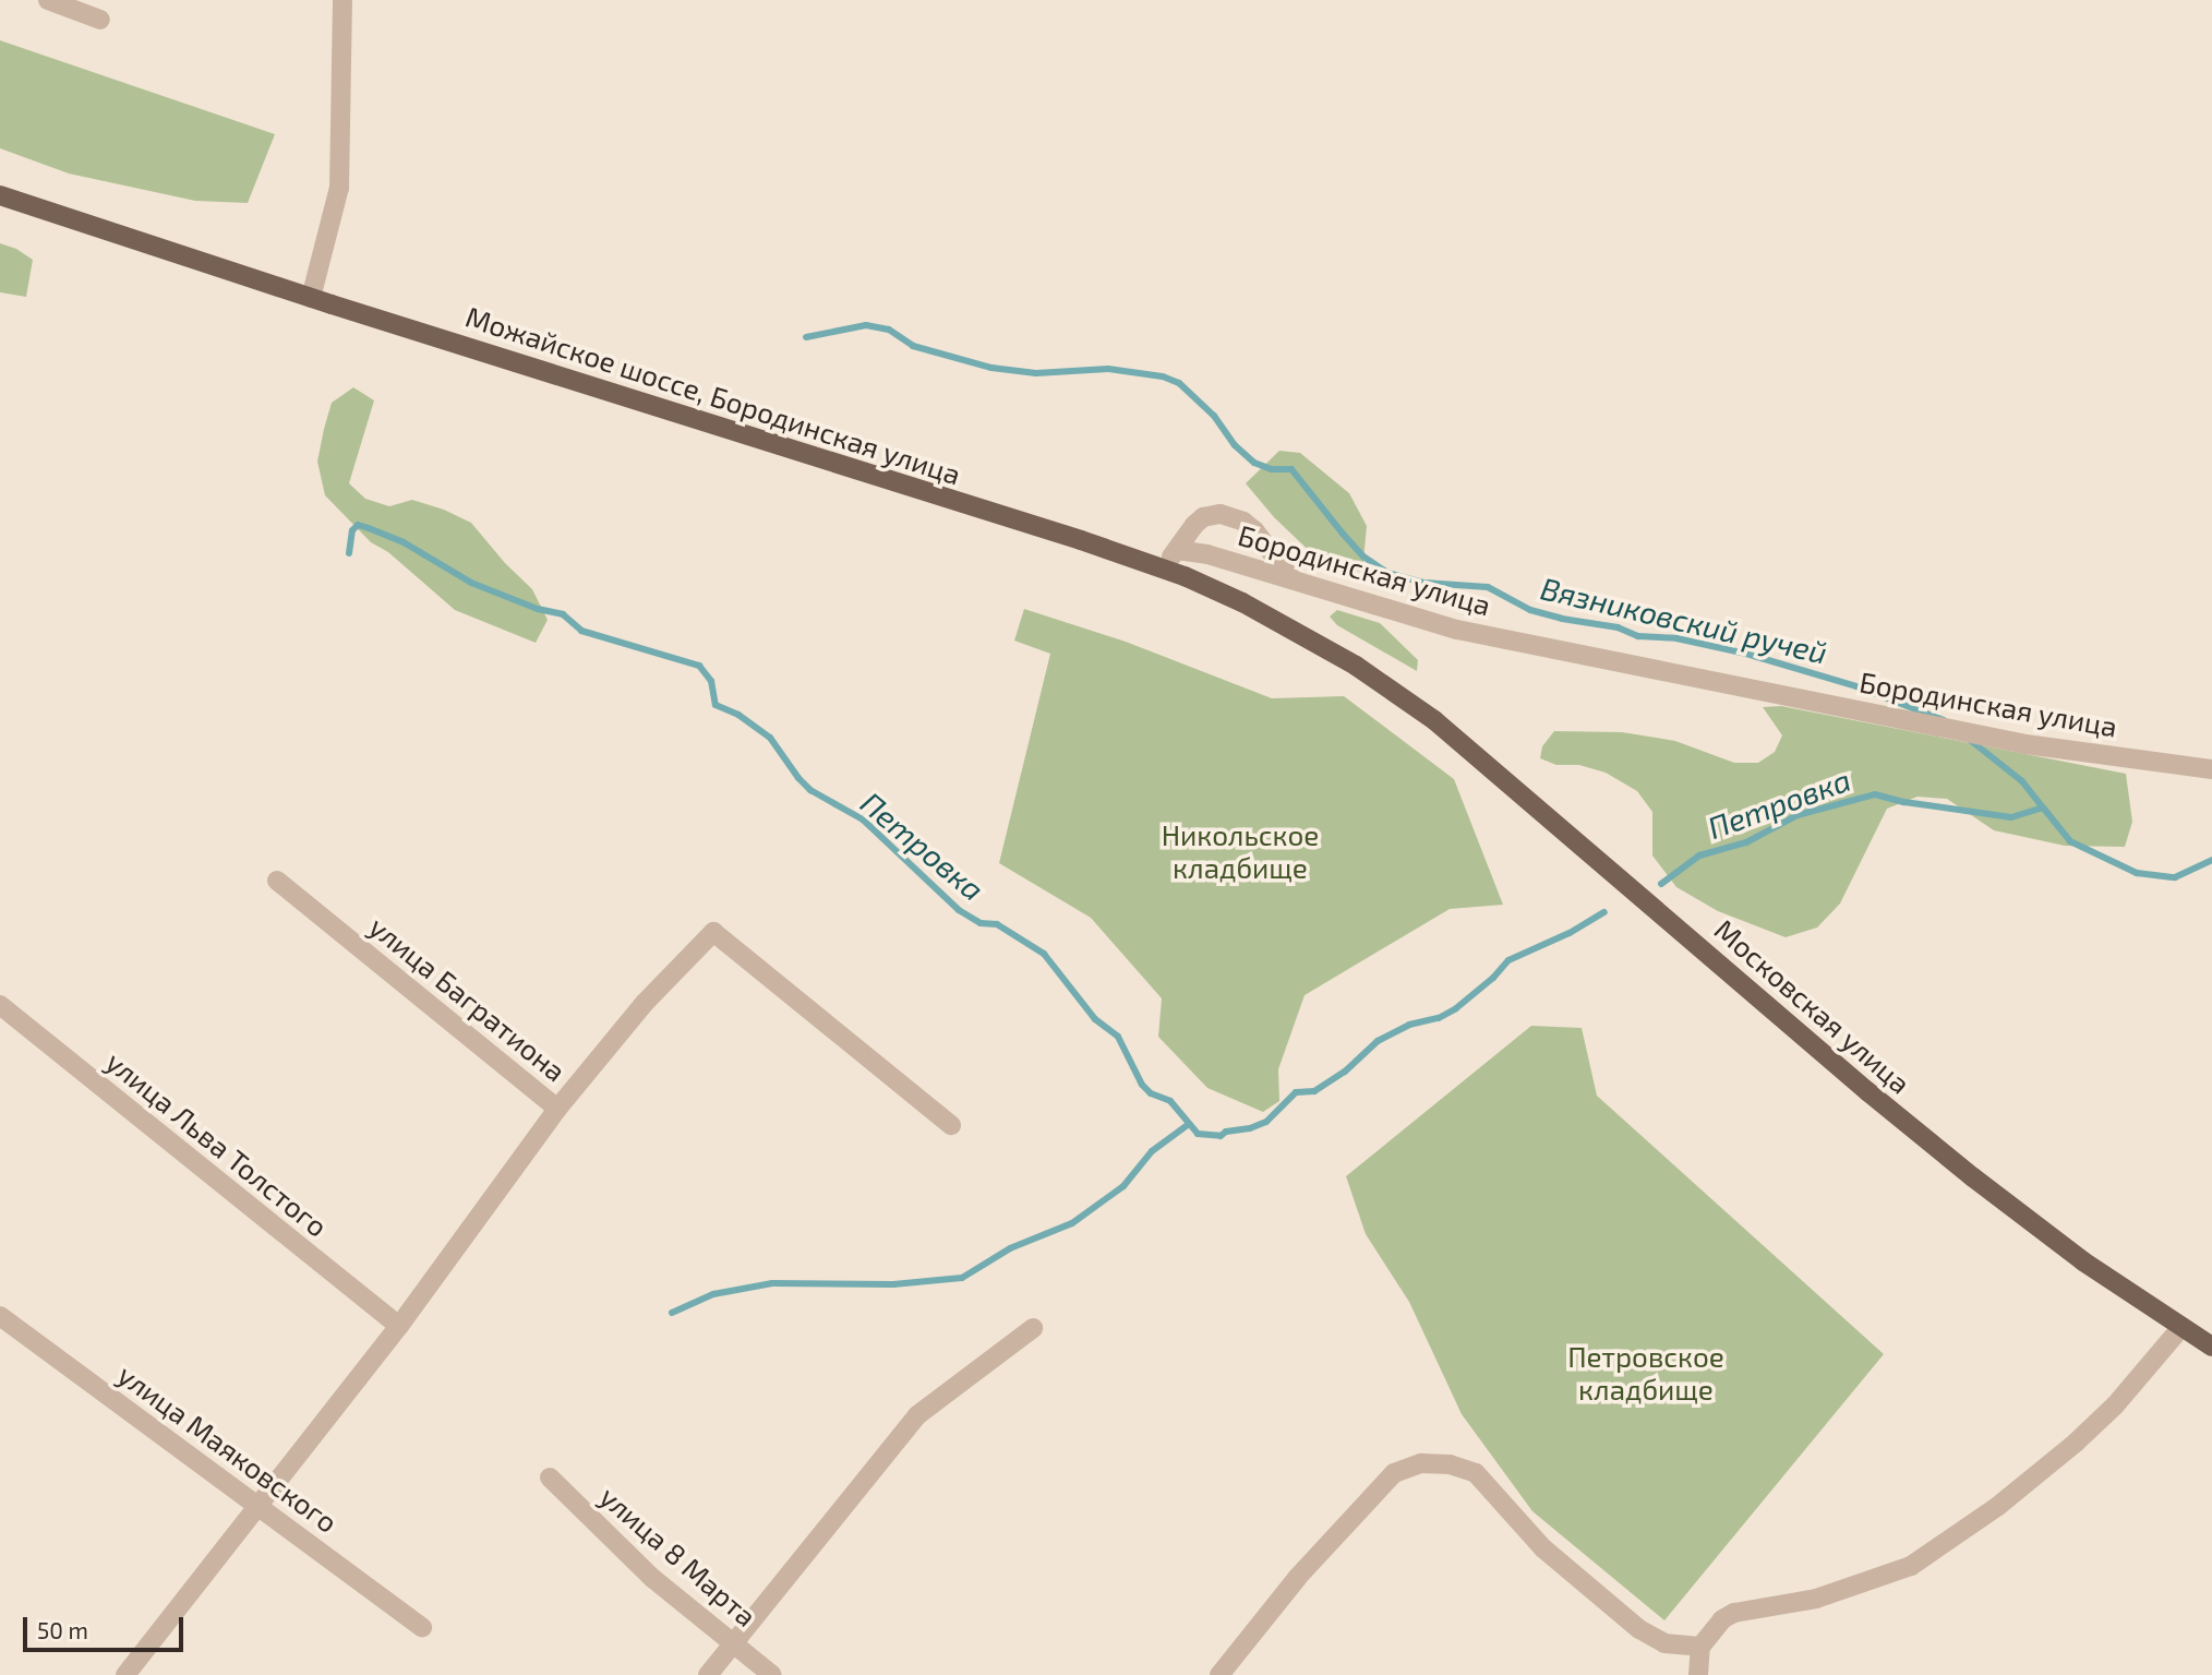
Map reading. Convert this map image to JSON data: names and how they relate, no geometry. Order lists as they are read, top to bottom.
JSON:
{
  "streets": {
    "main road": ["Можайское шоссе, Бородинская улица", "Московская улица"],
    "street": [
      "Бородинская улица",
      "улица Багратиона",
      "улица Льва Толстого",
      "улица Маяковского",
      "улица 8 Марта"
    ]
  },
  "crossings": [
    ["Можайское шоссе, Бородинская улица", "Московская улица"]
  ],
  "water": ["Вязниковский ручей", "Петровка"],
  "parks": ["Никольское кладбище", "Петровское кладбище"],
  "scale_bar": "50 m"
}
